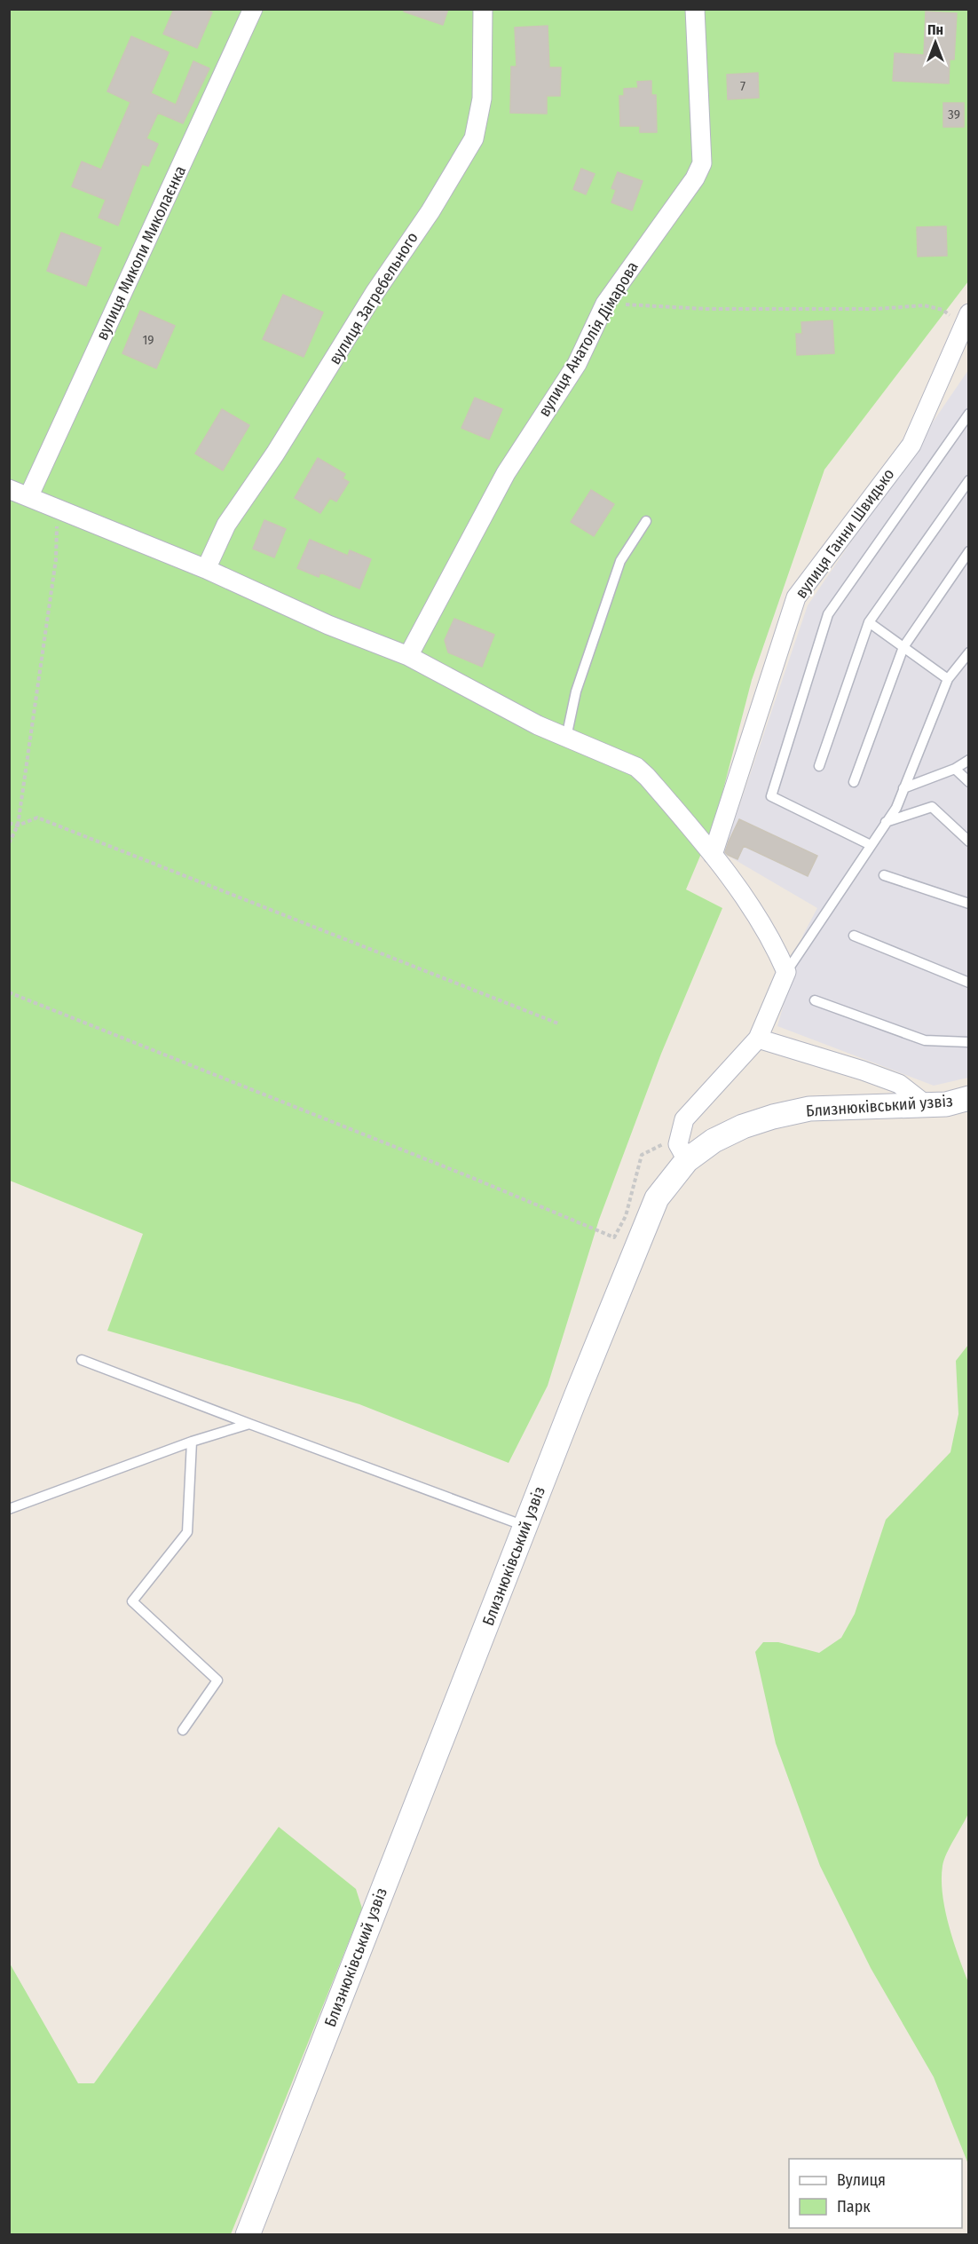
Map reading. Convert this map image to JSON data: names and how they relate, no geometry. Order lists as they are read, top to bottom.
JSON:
{
  "streets": {
    "street": [
      "вулиця Миколи Миколаєнка",
      "вулиця Загребельного",
      "вулиця Анатолія Дімарова",
      "вулиця Ганни Швидько",
      "Близнюківський узвіз"
    ]
  },
  "house_numbers": ["7", "39", "19"],
  "legend": ["Вулиця", "Парк"],
  "north": "top"
}
